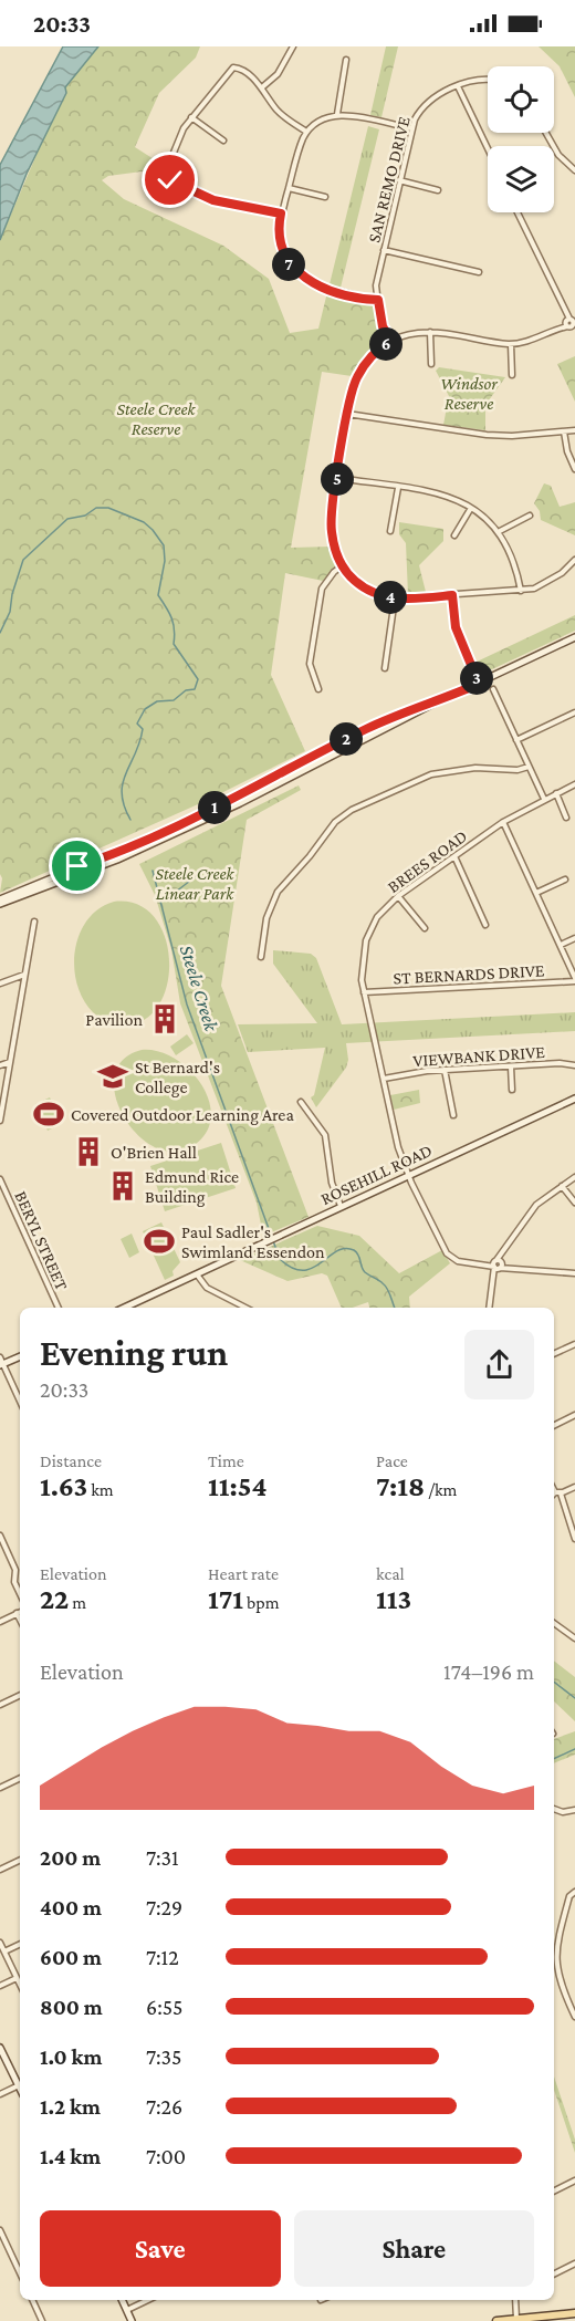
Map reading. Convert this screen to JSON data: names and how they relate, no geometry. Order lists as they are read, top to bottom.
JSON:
{
  "streets": {
    "main road": ["ROSEHILL ROAD"],
    "street": [
      "SAN REMO DRIVE",
      "BREES ROAD",
      "ST BERNARDS DRIVE",
      "VIEWBANK DRIVE",
      "BERYL STREET"
    ]
  },
  "crossings": [
    ["BREES ROAD", "ST BERNARDS DRIVE"],
    ["BREES ROAD", "VIEWBANK DRIVE"],
    ["BREES ROAD", "ROSEHILL ROAD"]
  ],
  "water": ["Steele Creek"],
  "parks": ["Windsor Reserve", "Steele Creek Reserve", "Steele Creek Linear Park"],
  "places": {
    "building": ["Pavilion", "O'Brien Hall", "Edmund Rice Building"],
    "school or university": ["St Bernard's College"],
    "sports": ["Covered Outdoor Learning Area", "Paul Sadler's Swimland Essendon"]
  },
  "page": {
    "status": "20:33",
    "pins": [
      "7",
      "6",
      "5",
      "4",
      "3",
      "2",
      "1"
    ],
    "heading": ["Evening run", "20:33"],
    "stats": [
      ["Distance", "1.63 km"],
      ["Time", "11:54"],
      ["Pace", "7:18 /km"],
      ["Elevation", "22 m"],
      ["Heart rate", "171 bpm"],
      ["kcal", "113"]
    ],
    "chart": ["Elevation", "174–196 m"],
    "list": [
      {
        "name": "200 m",
        "note": "7:31"
      },
      {
        "name": "400 m",
        "note": "7:29"
      },
      {
        "name": "600 m",
        "note": "7:12"
      },
      {
        "name": "800 m",
        "note": "6:55"
      },
      {
        "name": "1.0 km",
        "note": "7:35"
      },
      {
        "name": "1.2 km",
        "note": "7:26"
      },
      {
        "name": "1.4 km",
        "note": "7:00"
      }
    ],
    "buttons": ["Save", "Share"]
  }
}
